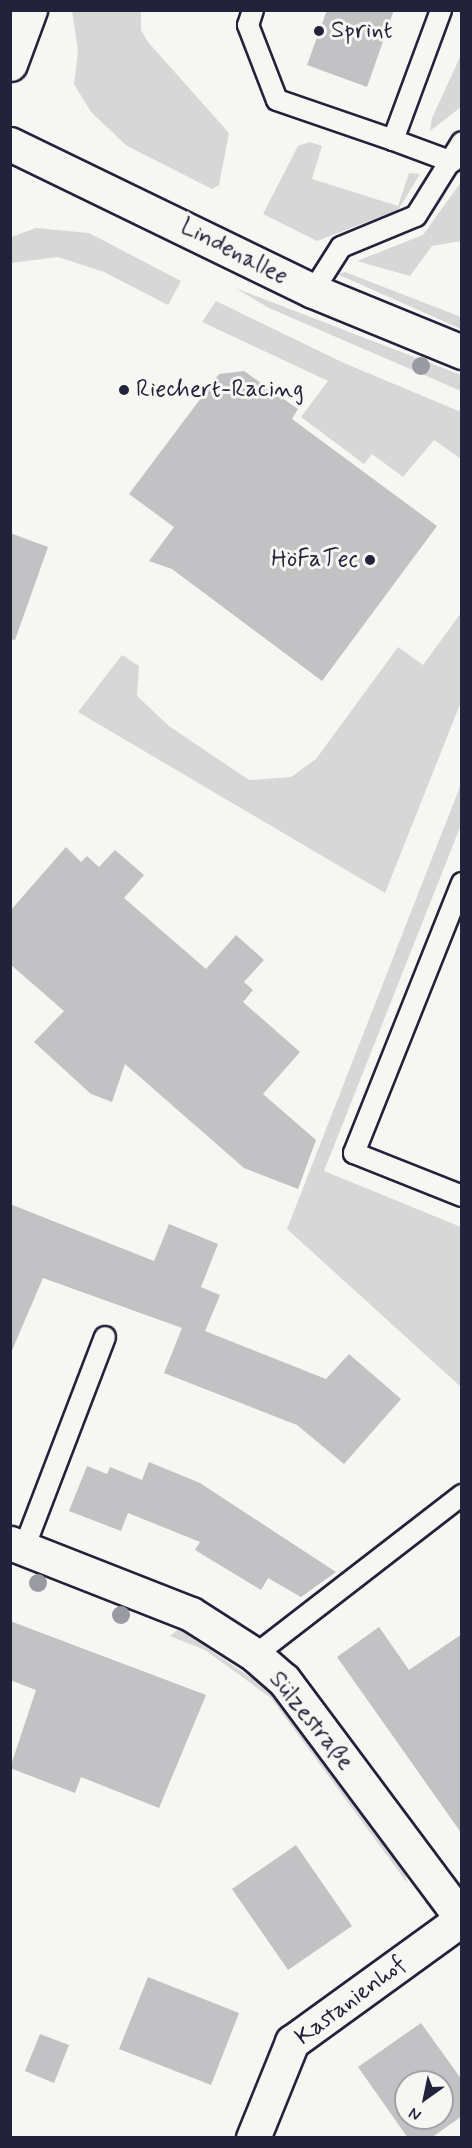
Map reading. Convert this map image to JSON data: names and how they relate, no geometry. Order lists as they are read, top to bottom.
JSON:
{
  "streets": {
    "street": ["Lindenallee", "Sülzestraße", "Kastanienhof"]
  },
  "crossings": [
    ["Sülzestraße", "Kastanienhof"]
  ],
  "places": ["Sprint", "Riechert-Racing", "HöFaTec"],
  "north": "bottom left"
}
